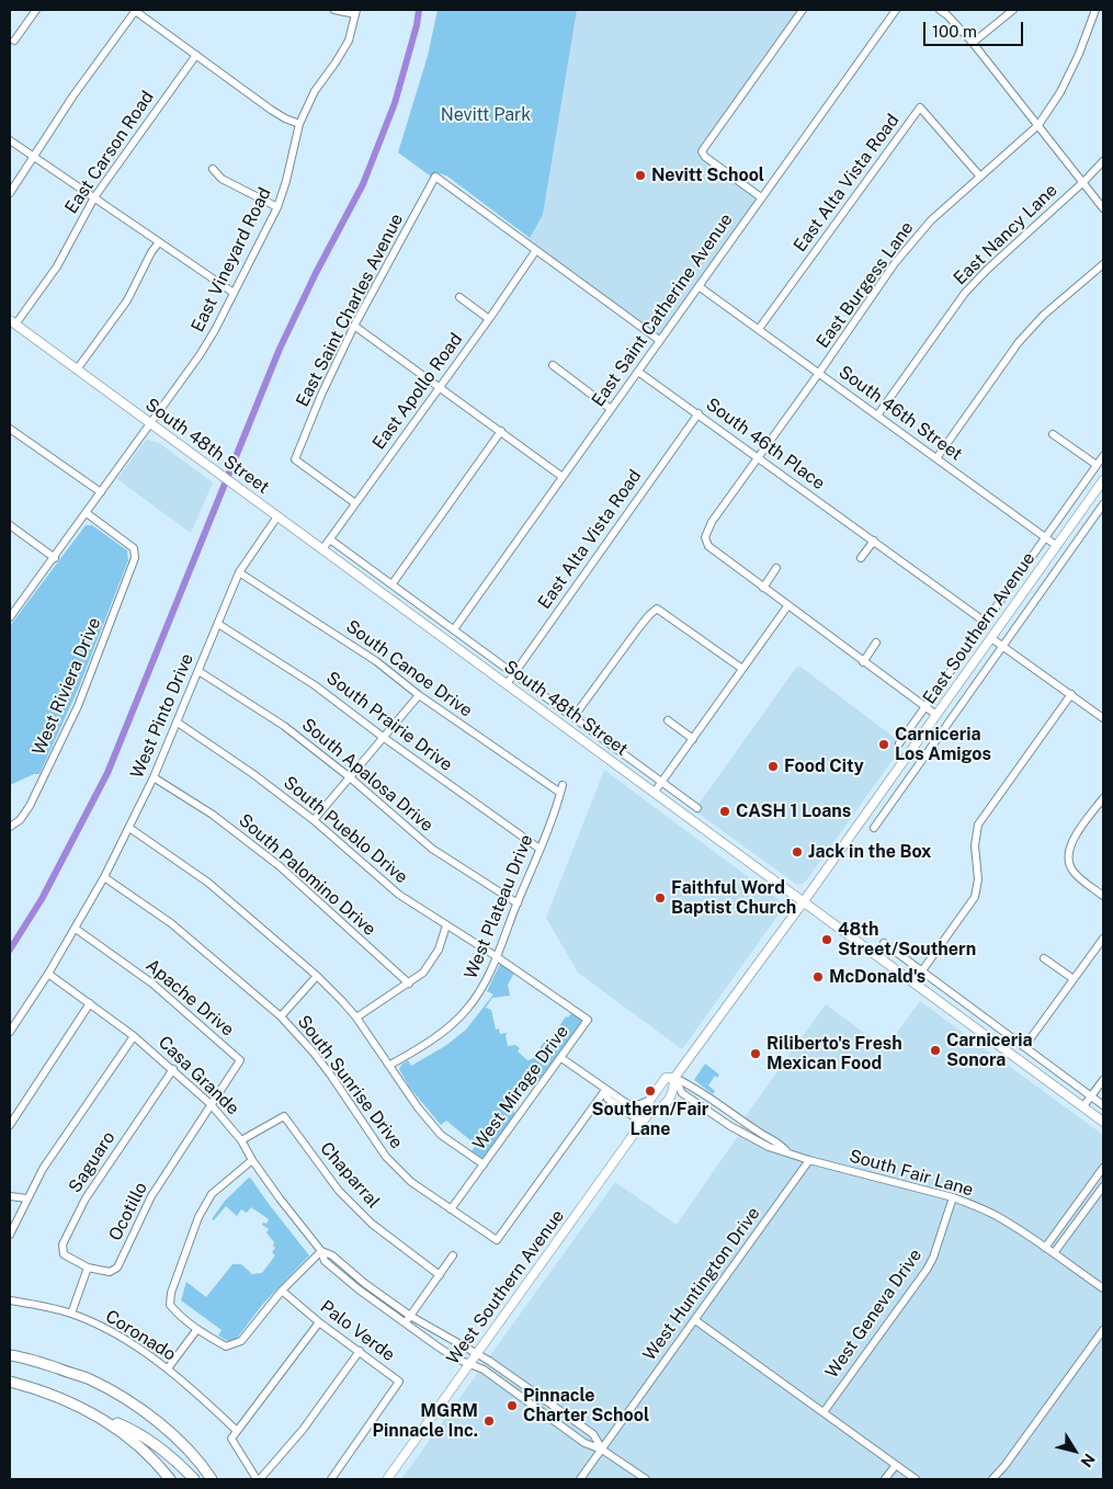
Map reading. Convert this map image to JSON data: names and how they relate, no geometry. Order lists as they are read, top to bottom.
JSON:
{
  "streets": {
    "main road": ["South 48th Street", "East Southern Avenue", "West Southern Avenue"],
    "street": [
      "East Carson Road",
      "East Alta Vista Road",
      "East Nancy Lane",
      "East Vineyard Road",
      "East Burgess Lane",
      "East Saint Charles Avenue",
      "East Saint Catherine Avenue",
      "East Apollo Road",
      "South 46th Street",
      "South 46th Place",
      "South Canoe Drive",
      "West Riviera Drive",
      "West Pinto Drive",
      "South Prairie Drive",
      "South Apalosa Drive",
      "South Pueblo Drive",
      "South Palomino Drive",
      "West Plateau Drive",
      "Apache Drive",
      "Casa Grande",
      "South Sunrise Drive",
      "West Mirage Drive",
      "Saguaro",
      "South Fair Lane",
      "Chaparral",
      "Ocotillo",
      "West Huntington Drive",
      "West Geneva Drive",
      "Palo Verde",
      "Coronado"
    ]
  },
  "crossings": [
    ["East Carson Road", "South 48th Street"],
    ["East Alta Vista Road", "East Burgess Lane"],
    ["East Alta Vista Road", "South 46th Street"],
    ["East Alta Vista Road", "South 46th Place"],
    ["East Alta Vista Road", "South 48th Street"],
    ["East Nancy Lane", "South 46th Street"],
    ["East Vineyard Road", "South 48th Street"],
    ["East Vineyard Road", "West Riviera Drive"],
    ["East Burgess Lane", "South 46th Street"],
    ["East Burgess Lane", "South 46th Place"],
    ["East Saint Charles Avenue", "East Apollo Road"],
    ["East Saint Catherine Avenue", "South 46th Street"],
    ["East Saint Catherine Avenue", "South 46th Place"],
    ["East Saint Catherine Avenue", "South 48th Street"],
    ["East Apollo Road", "South 48th Street"],
    ["South 46th Street", "East Southern Avenue"],
    ["South 46th Place", "East Southern Avenue"],
    ["South 48th Street", "East Southern Avenue"],
    ["South 48th Street", "West Pinto Drive"],
    ["South 48th Street", "West Southern Avenue"],
    ["East Southern Avenue", "West Southern Avenue"],
    ["South Canoe Drive", "West Pinto Drive"],
    ["South Canoe Drive", "West Plateau Drive"],
    ["West Pinto Drive", "South Prairie Drive"],
    ["West Pinto Drive", "South Apalosa Drive"],
    ["West Pinto Drive", "South Pueblo Drive"],
    ["West Pinto Drive", "South Palomino Drive"],
    ["West Pinto Drive", "Apache Drive"],
    ["West Pinto Drive", "Casa Grande"],
    ["West Pinto Drive", "South Sunrise Drive"],
    ["South Prairie Drive", "West Plateau Drive"],
    ["South Apalosa Drive", "West Plateau Drive"],
    ["South Pueblo Drive", "West Plateau Drive"],
    ["South Pueblo Drive", "West Mirage Drive"],
    ["West Plateau Drive", "West Mirage Drive"],
    ["Apache Drive", "Casa Grande"],
    ["Apache Drive", "Ocotillo"],
    ["Casa Grande", "Saguaro"],
    ["Casa Grande", "Chaparral"],
    ["Casa Grande", "Ocotillo"],
    ["Casa Grande", "West Huntington Drive"],
    ["Casa Grande", "West Southern Avenue"],
    ["South Sunrise Drive", "West Mirage Drive"],
    ["Saguaro", "Ocotillo"],
    ["South Fair Lane", "West Huntington Drive"],
    ["South Fair Lane", "West Southern Avenue"],
    ["South Fair Lane", "West Geneva Drive"]
  ],
  "parks": ["Nevitt Park"],
  "places": [
    "Nevitt School",
    "Carniceria Los Amigos",
    "Food City",
    "CASH 1 Loans",
    "Jack in the Box",
    "Faithful Word Baptist Church",
    "48th Street/Southern",
    "McDonald's",
    "Carniceria Sonora",
    "Riliberto's Fresh Mexican Food",
    "Southern/Fair Lane",
    "Pinnacle Charter School",
    "MGRM Pinnacle Inc."
  ],
  "scale_bar": "100 m",
  "north": "bottom right"
}
